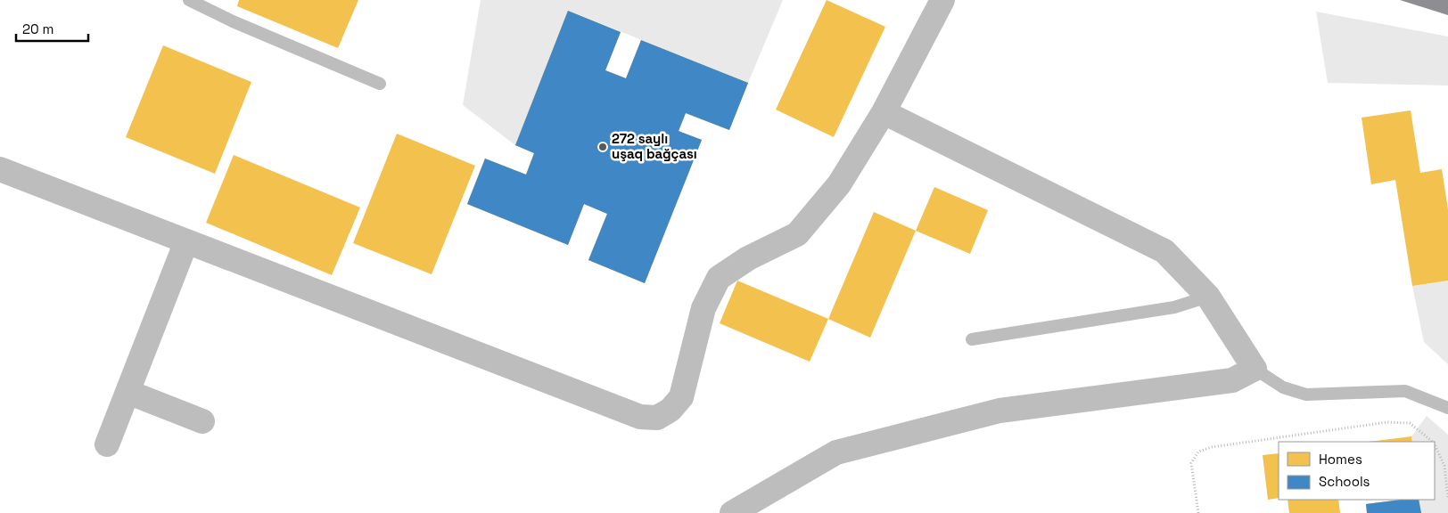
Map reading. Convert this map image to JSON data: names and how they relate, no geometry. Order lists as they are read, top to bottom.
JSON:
{
  "places": ["272 saylı uşaq bağçası"],
  "legend": ["Homes", "Schools"],
  "scale_bar": "20 m"
}
